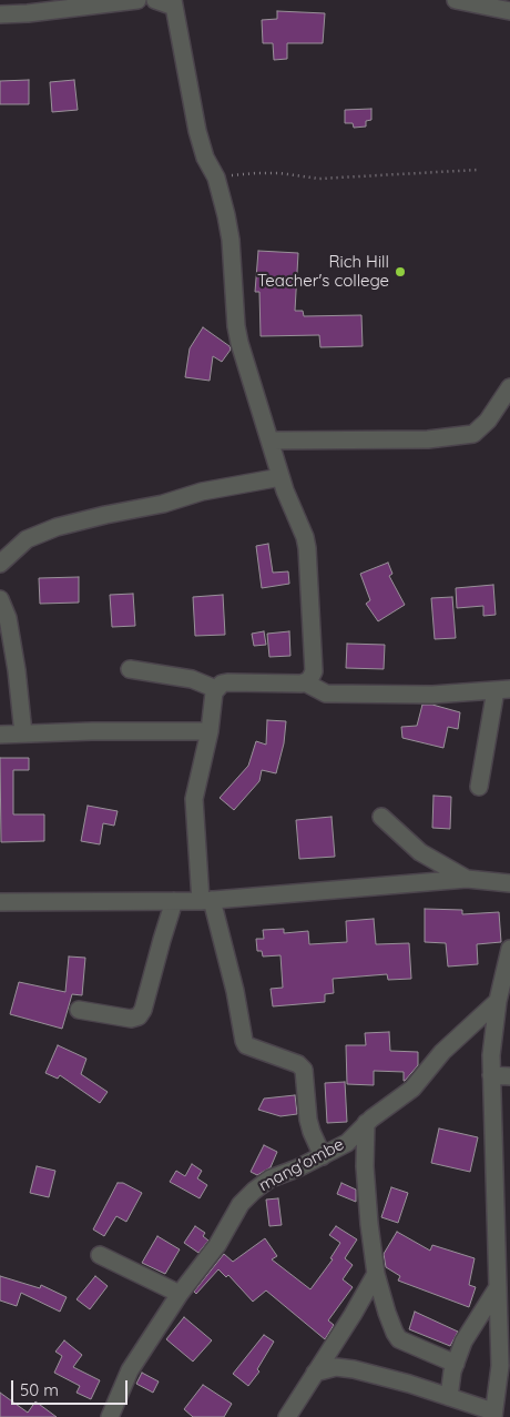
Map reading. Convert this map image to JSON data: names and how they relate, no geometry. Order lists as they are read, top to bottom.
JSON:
{
  "streets": {
    "street": ["mang'ombe"]
  },
  "places": ["Rich Hill Teacher's college"],
  "scale_bar": "50 m"
}
